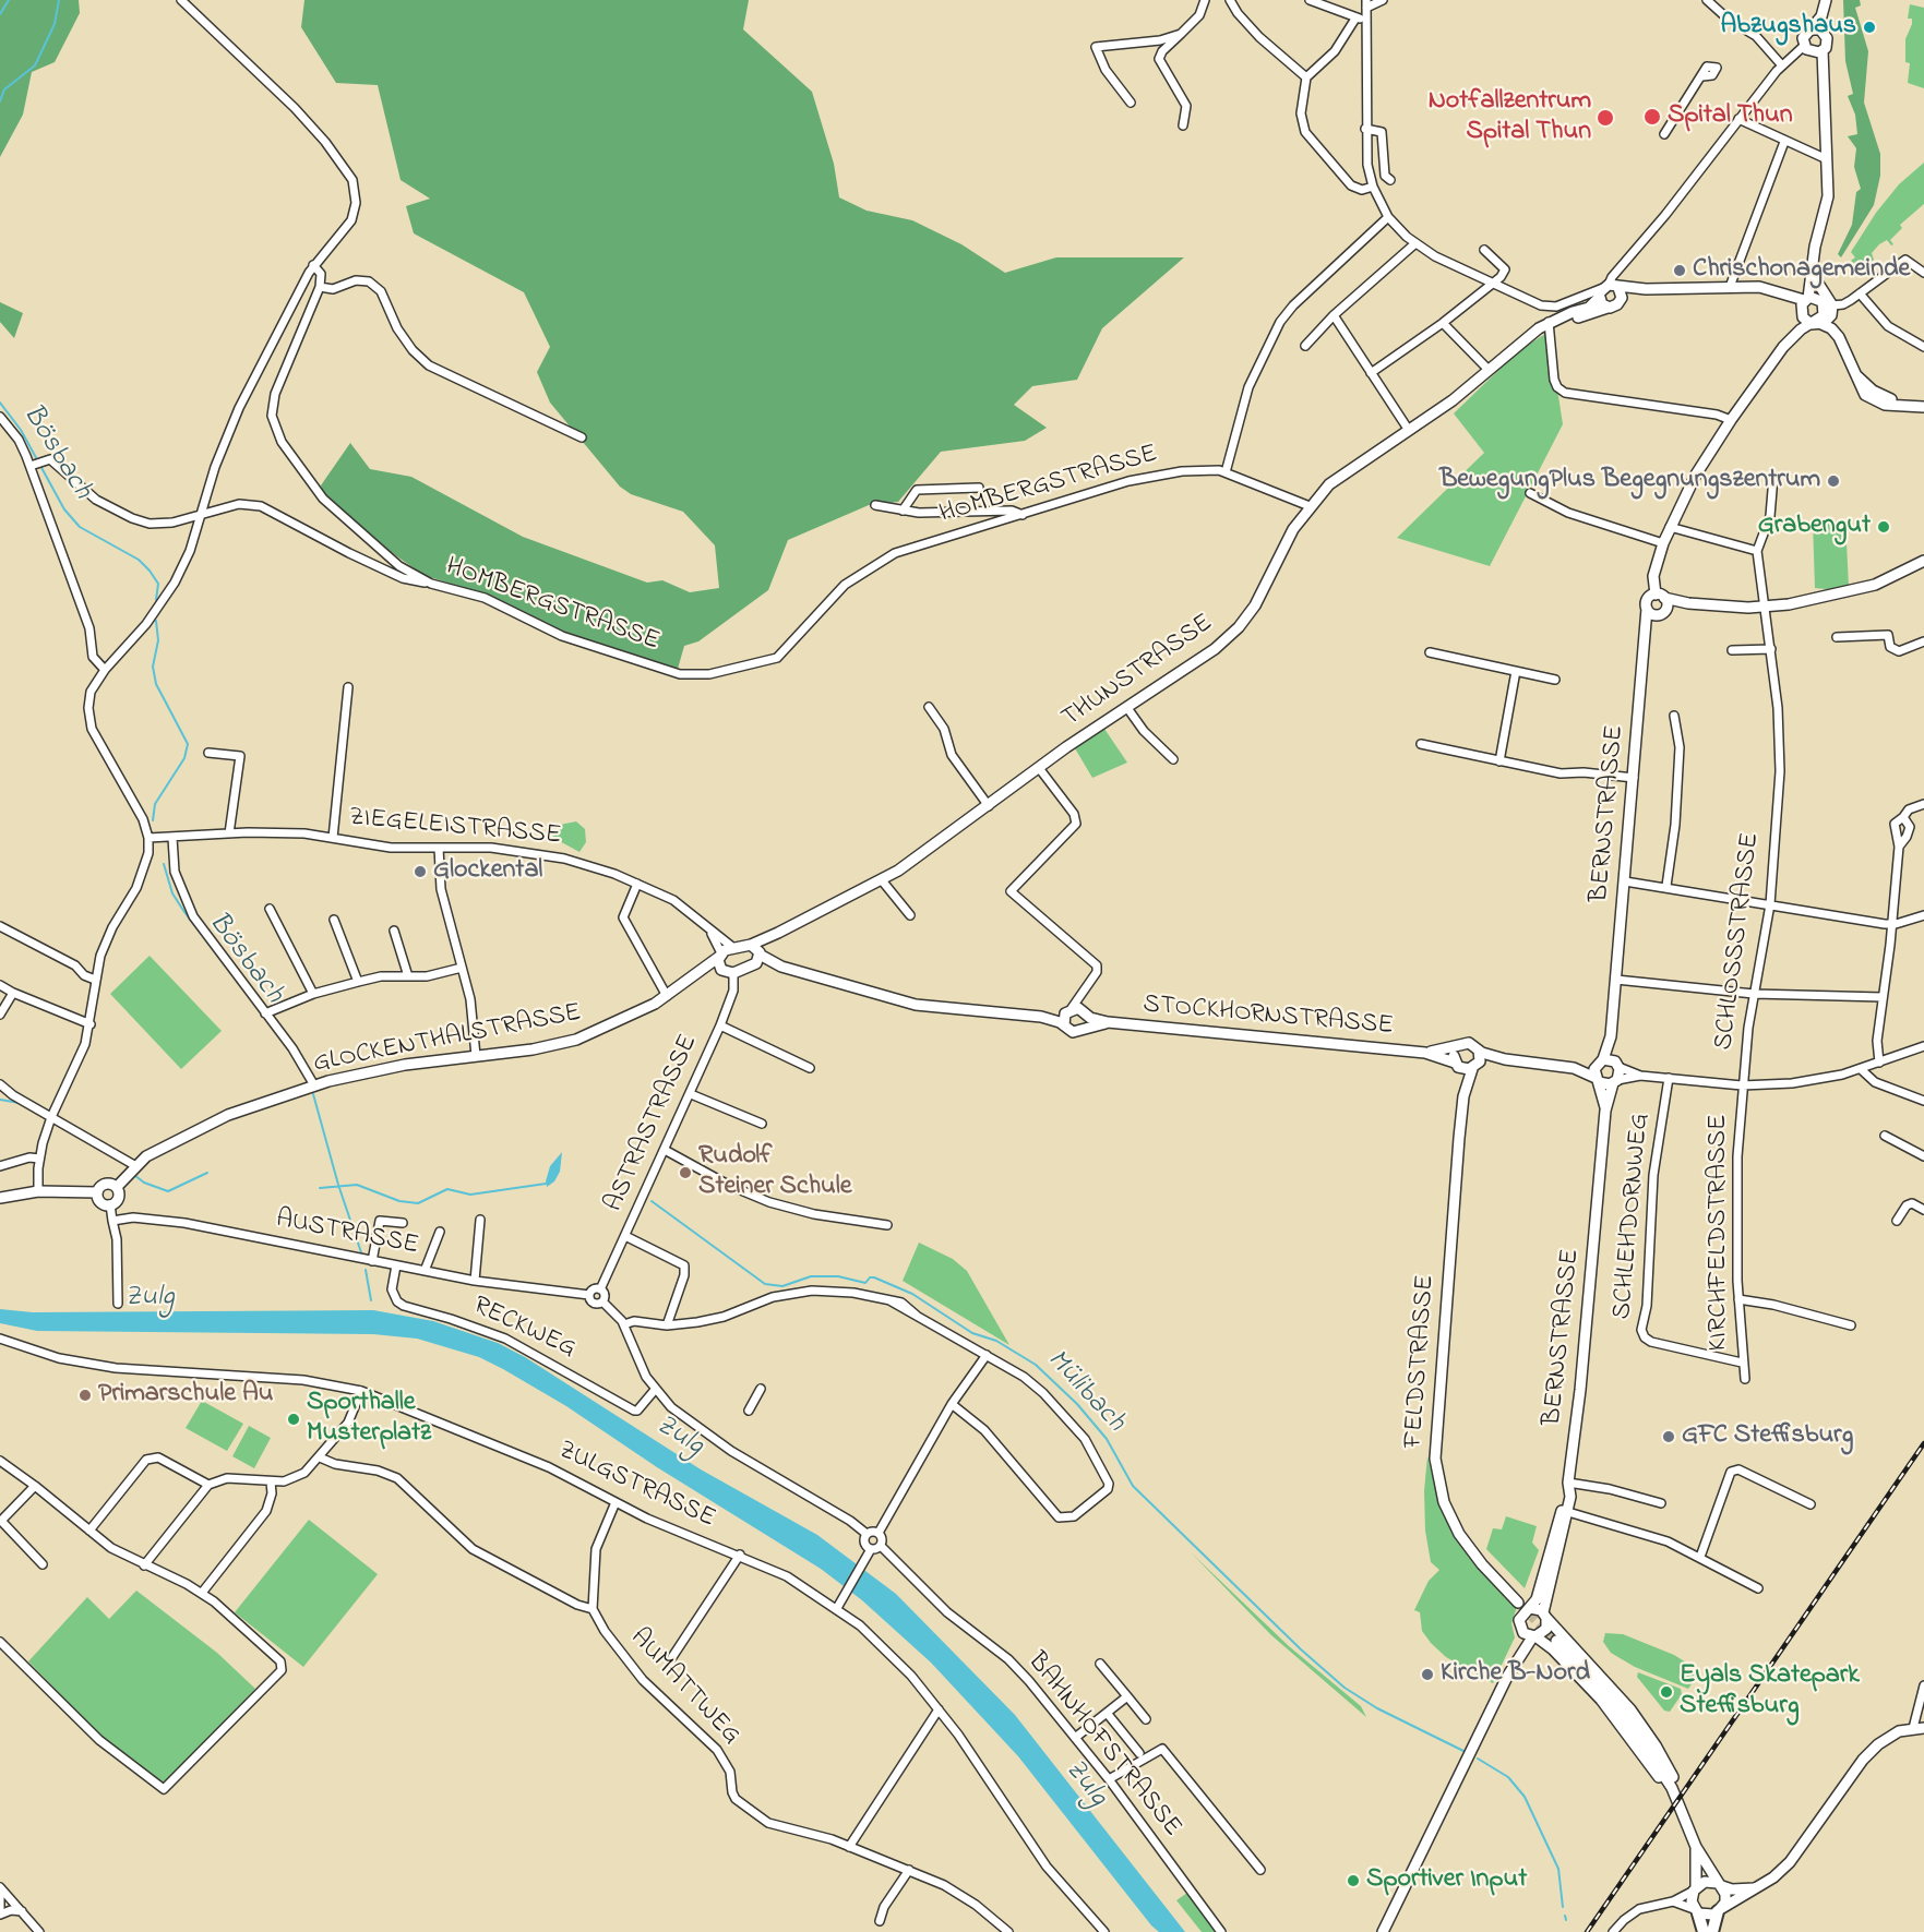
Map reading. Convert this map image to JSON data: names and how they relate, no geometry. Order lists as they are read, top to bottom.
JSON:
{
  "streets": {
    "main road": [
      "THUNSTRASSE",
      "BERNSTRASSE",
      "STOCKHORNSTRASSE",
      "GLOCKENTHALSTRASSE",
      "FELDSTRASSE"
    ],
    "street": [
      "HOMBERGSTRASSE",
      "ZIEGELEISTRASSE",
      "SCHLOSSSTRASSE",
      "ASTRASTRASSE",
      "SCHLEHDORNWEG",
      "KIRCHFELDSTRASSE",
      "AUSTRASSE",
      "RECKWEG",
      "ZULGSTRASSE",
      "AUMATTWEG",
      "BAHNHOFSTRASSE"
    ]
  },
  "crossings": [
    ["HOMBERGSTRASSE", "THUNSTRASSE"],
    ["THUNSTRASSE", "STOCKHORNSTRASSE"],
    ["ZIEGELEISTRASSE", "GLOCKENTHALSTRASSE"],
    ["SCHLOSSSTRASSE", "KIRCHFELDSTRASSE"],
    ["STOCKHORNSTRASSE", "FELDSTRASSE"],
    ["ASTRASTRASSE", "AUSTRASSE"],
    ["SCHLEHDORNWEG", "KIRCHFELDSTRASSE"],
    ["AUSTRASSE", "RECKWEG"]
  ],
  "water": ["Bösbach", "Zulg", "Mülibach"],
  "places": [
    "Abzugshaus",
    "Spital Thun",
    "Notfallzentrum Spital Thun",
    "Chrischonagemeinde",
    "BewegungPlus Begegnungszentrum",
    "Grabengut",
    "Glockental",
    "Rudolf Steiner Schule",
    "Primarschule Au",
    "Sporthalle Musterplatz",
    "GFC Steffisburg",
    "Kirche B-Nord",
    "Eyals Skatepark Steffisburg",
    "Sportiver Input"
  ]
}
